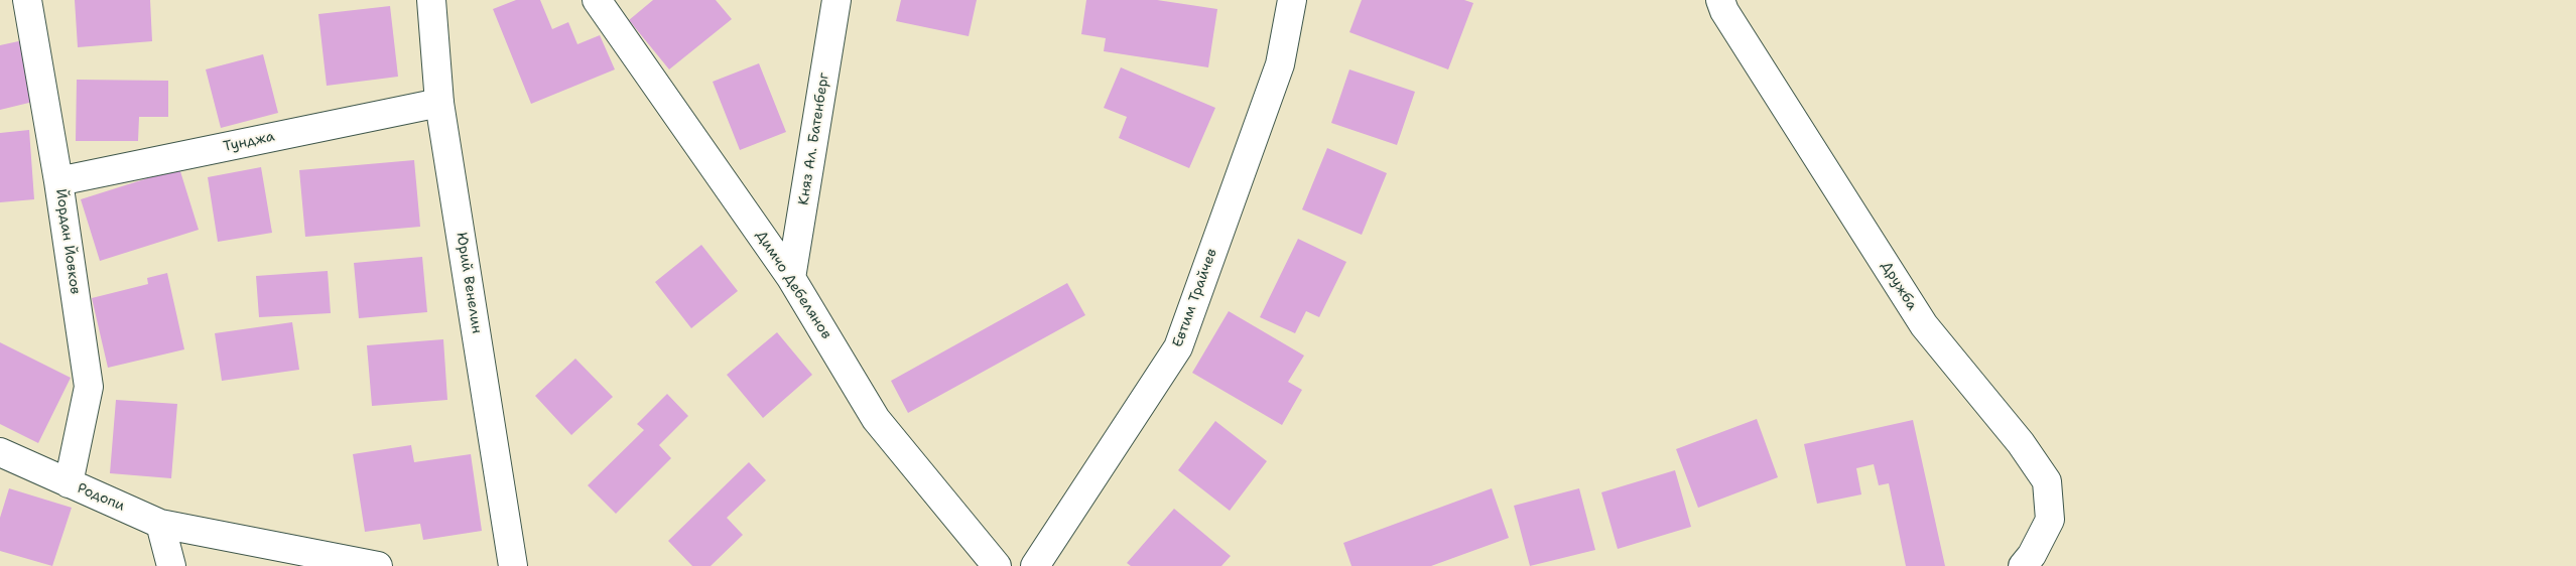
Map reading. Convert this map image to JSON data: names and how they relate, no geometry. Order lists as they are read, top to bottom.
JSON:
{
  "streets": {
    "street": [
      "Княз Ал. Батенберг",
      "Тунджа",
      "Йордан Йовков",
      "Юрий Венелин",
      "Димчо Дебелянов",
      "Дружба",
      "Евтим Трайчев",
      "Родопи"
    ]
  },
  "crossings": [
    ["Княз Ал. Батенберг", "Димчо Дебелянов"],
    ["Тунджа", "Йордан Йовков"],
    ["Тунджа", "Юрий Венелин"],
    ["Йордан Йовков", "Родопи"]
  ]
}
